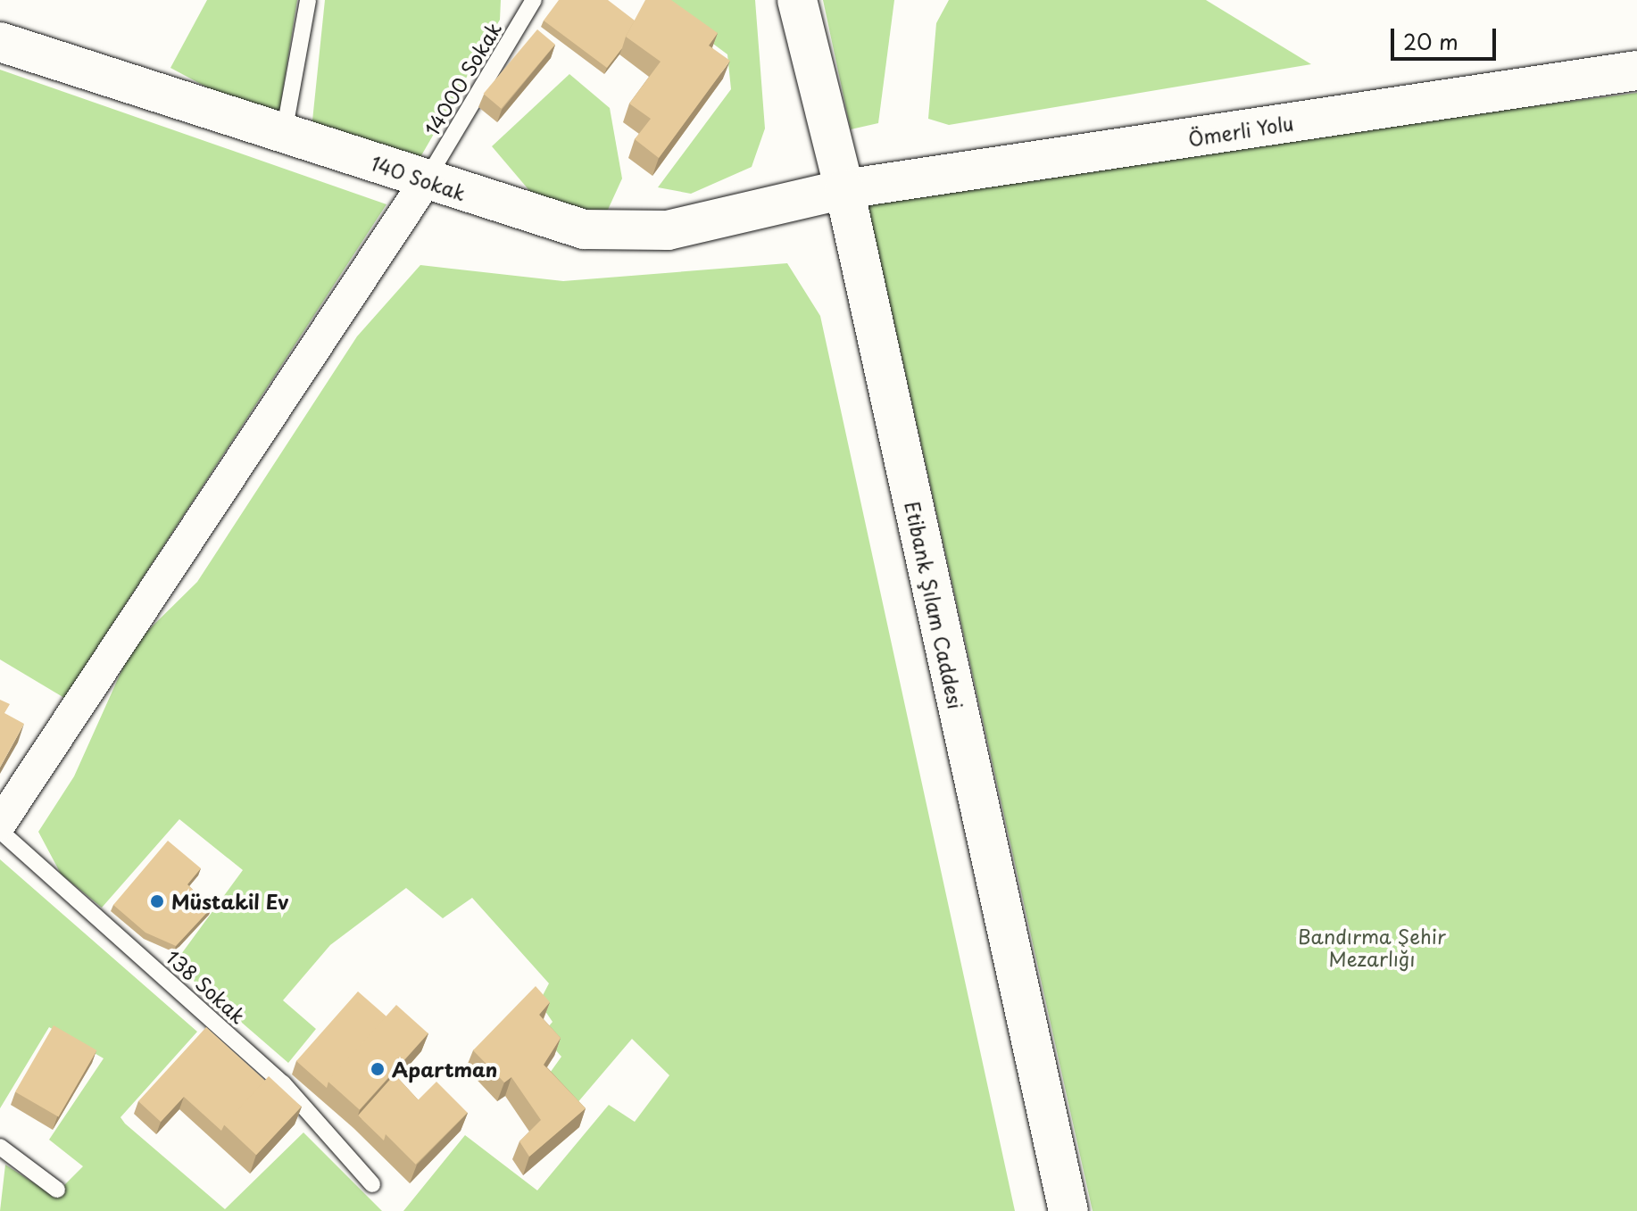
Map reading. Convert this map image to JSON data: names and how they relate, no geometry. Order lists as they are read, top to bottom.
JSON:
{
  "streets": {
    "main road": ["Ömerli Yolu", "140 Sokak", "Etibank Şılam Caddesi"],
    "lane": ["14000 Sokak", "138 Sokak"]
  },
  "crossings": [
    ["14000 Sokak", "140 Sokak"],
    ["Ömerli Yolu", "140 Sokak"],
    ["Ömerli Yolu", "Etibank Şılam Caddesi"],
    ["140 Sokak", "Etibank Şılam Caddesi"]
  ],
  "parks": ["Bandırma Şehir Mezarlığı"],
  "places": ["Müstakil Ev", "Apartman"],
  "scale_bar": "20 m"
}
